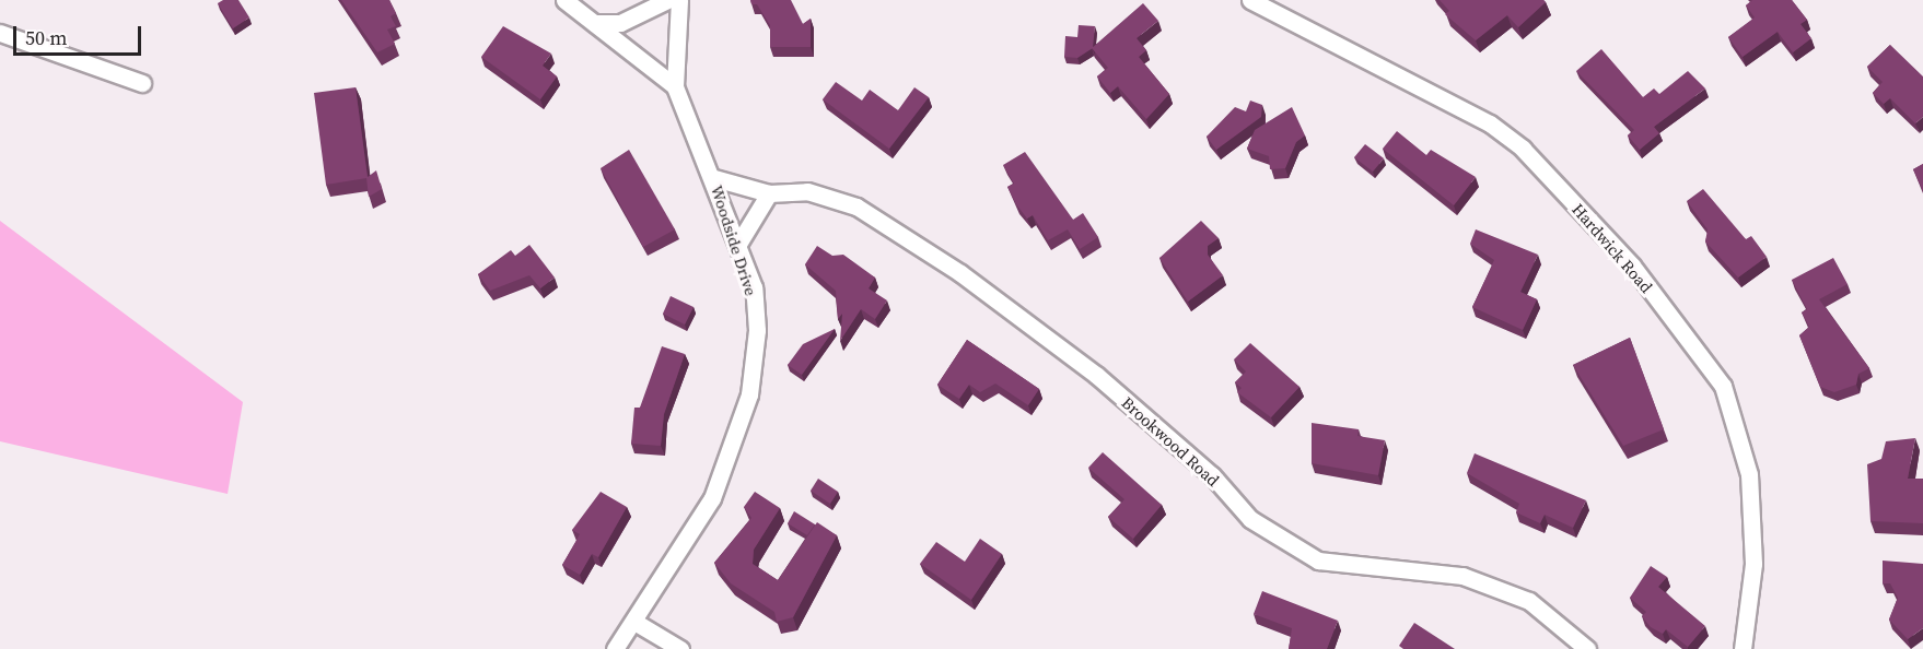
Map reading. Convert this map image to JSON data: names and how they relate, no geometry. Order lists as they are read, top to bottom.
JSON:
{
  "streets": {
    "street": ["Woodside Drive", "Hardwick Road", "Brookwood Road"]
  },
  "crossings": [
    ["Woodside Drive", "Brookwood Road"]
  ],
  "scale_bar": "50 m"
}
